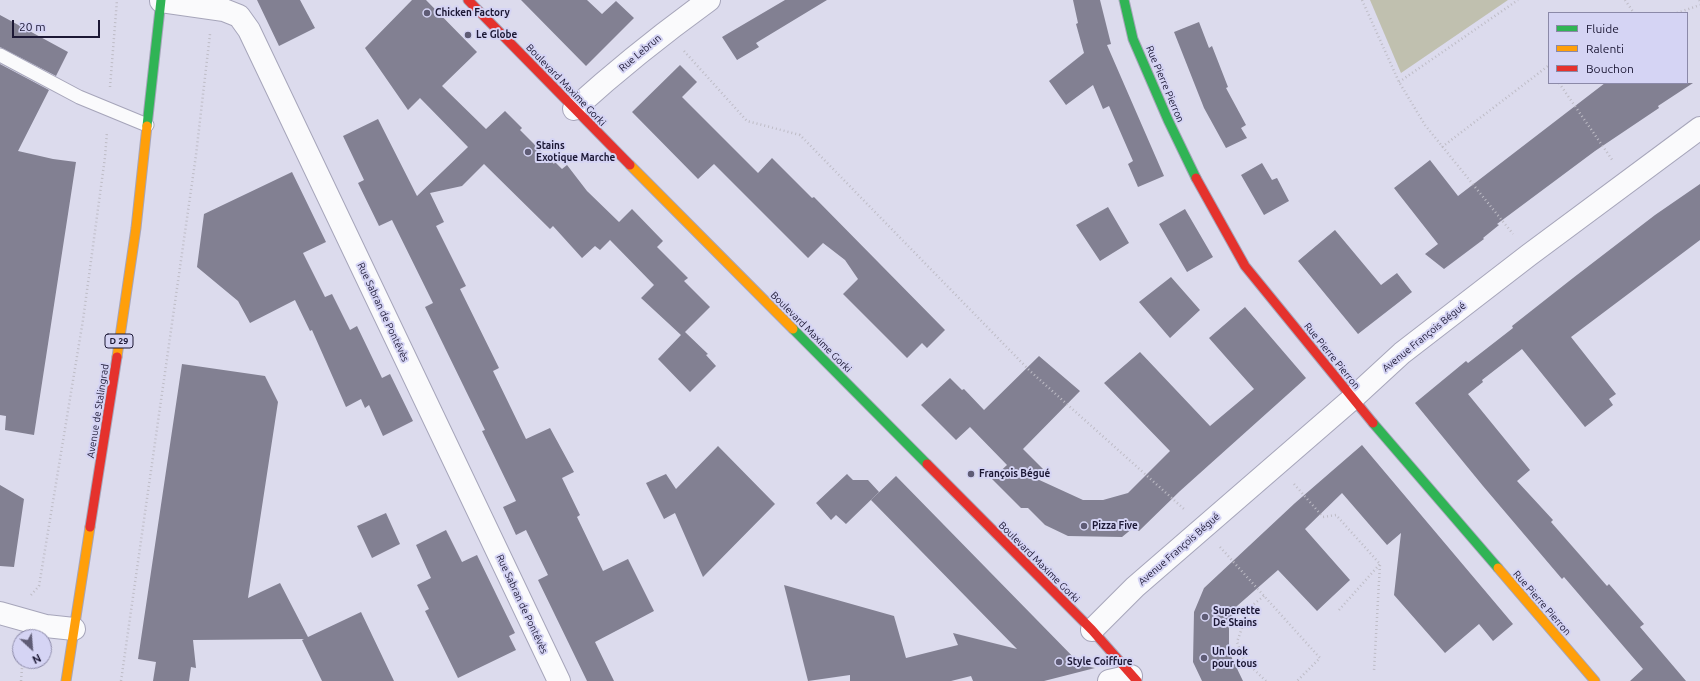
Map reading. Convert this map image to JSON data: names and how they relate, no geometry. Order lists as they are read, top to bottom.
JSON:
{
  "streets": {
    "main road": [
      "Rue Pierre Pierron",
      "Boulevard Maxime Gorki",
      "D 29",
      "Avenue de Stalingrad"
    ],
    "street": ["Rue Lebrun", "Rue Sabran de Pontévès", "Avenue François Bégué"]
  },
  "crossings": [
    ["Rue Lebrun", "Boulevard Maxime Gorki"],
    ["Rue Pierre Pierron", "Avenue François Bégué"],
    ["Boulevard Maxime Gorki", "Avenue François Bégué"],
    ["Rue Sabran de Pontévès", "Avenue de Stalingrad"]
  ],
  "places": [
    "Chicken Factory",
    "Le Globe",
    "Stains Exotique Marche",
    "François Bégué",
    "Pizza Five",
    "Superette De Stains",
    "Un look pour tous",
    "Style Coiffure"
  ],
  "legend": ["Fluide", "Ralenti", "Bouchon"],
  "scale_bar": "20 m",
  "north": "bottom right"
}
